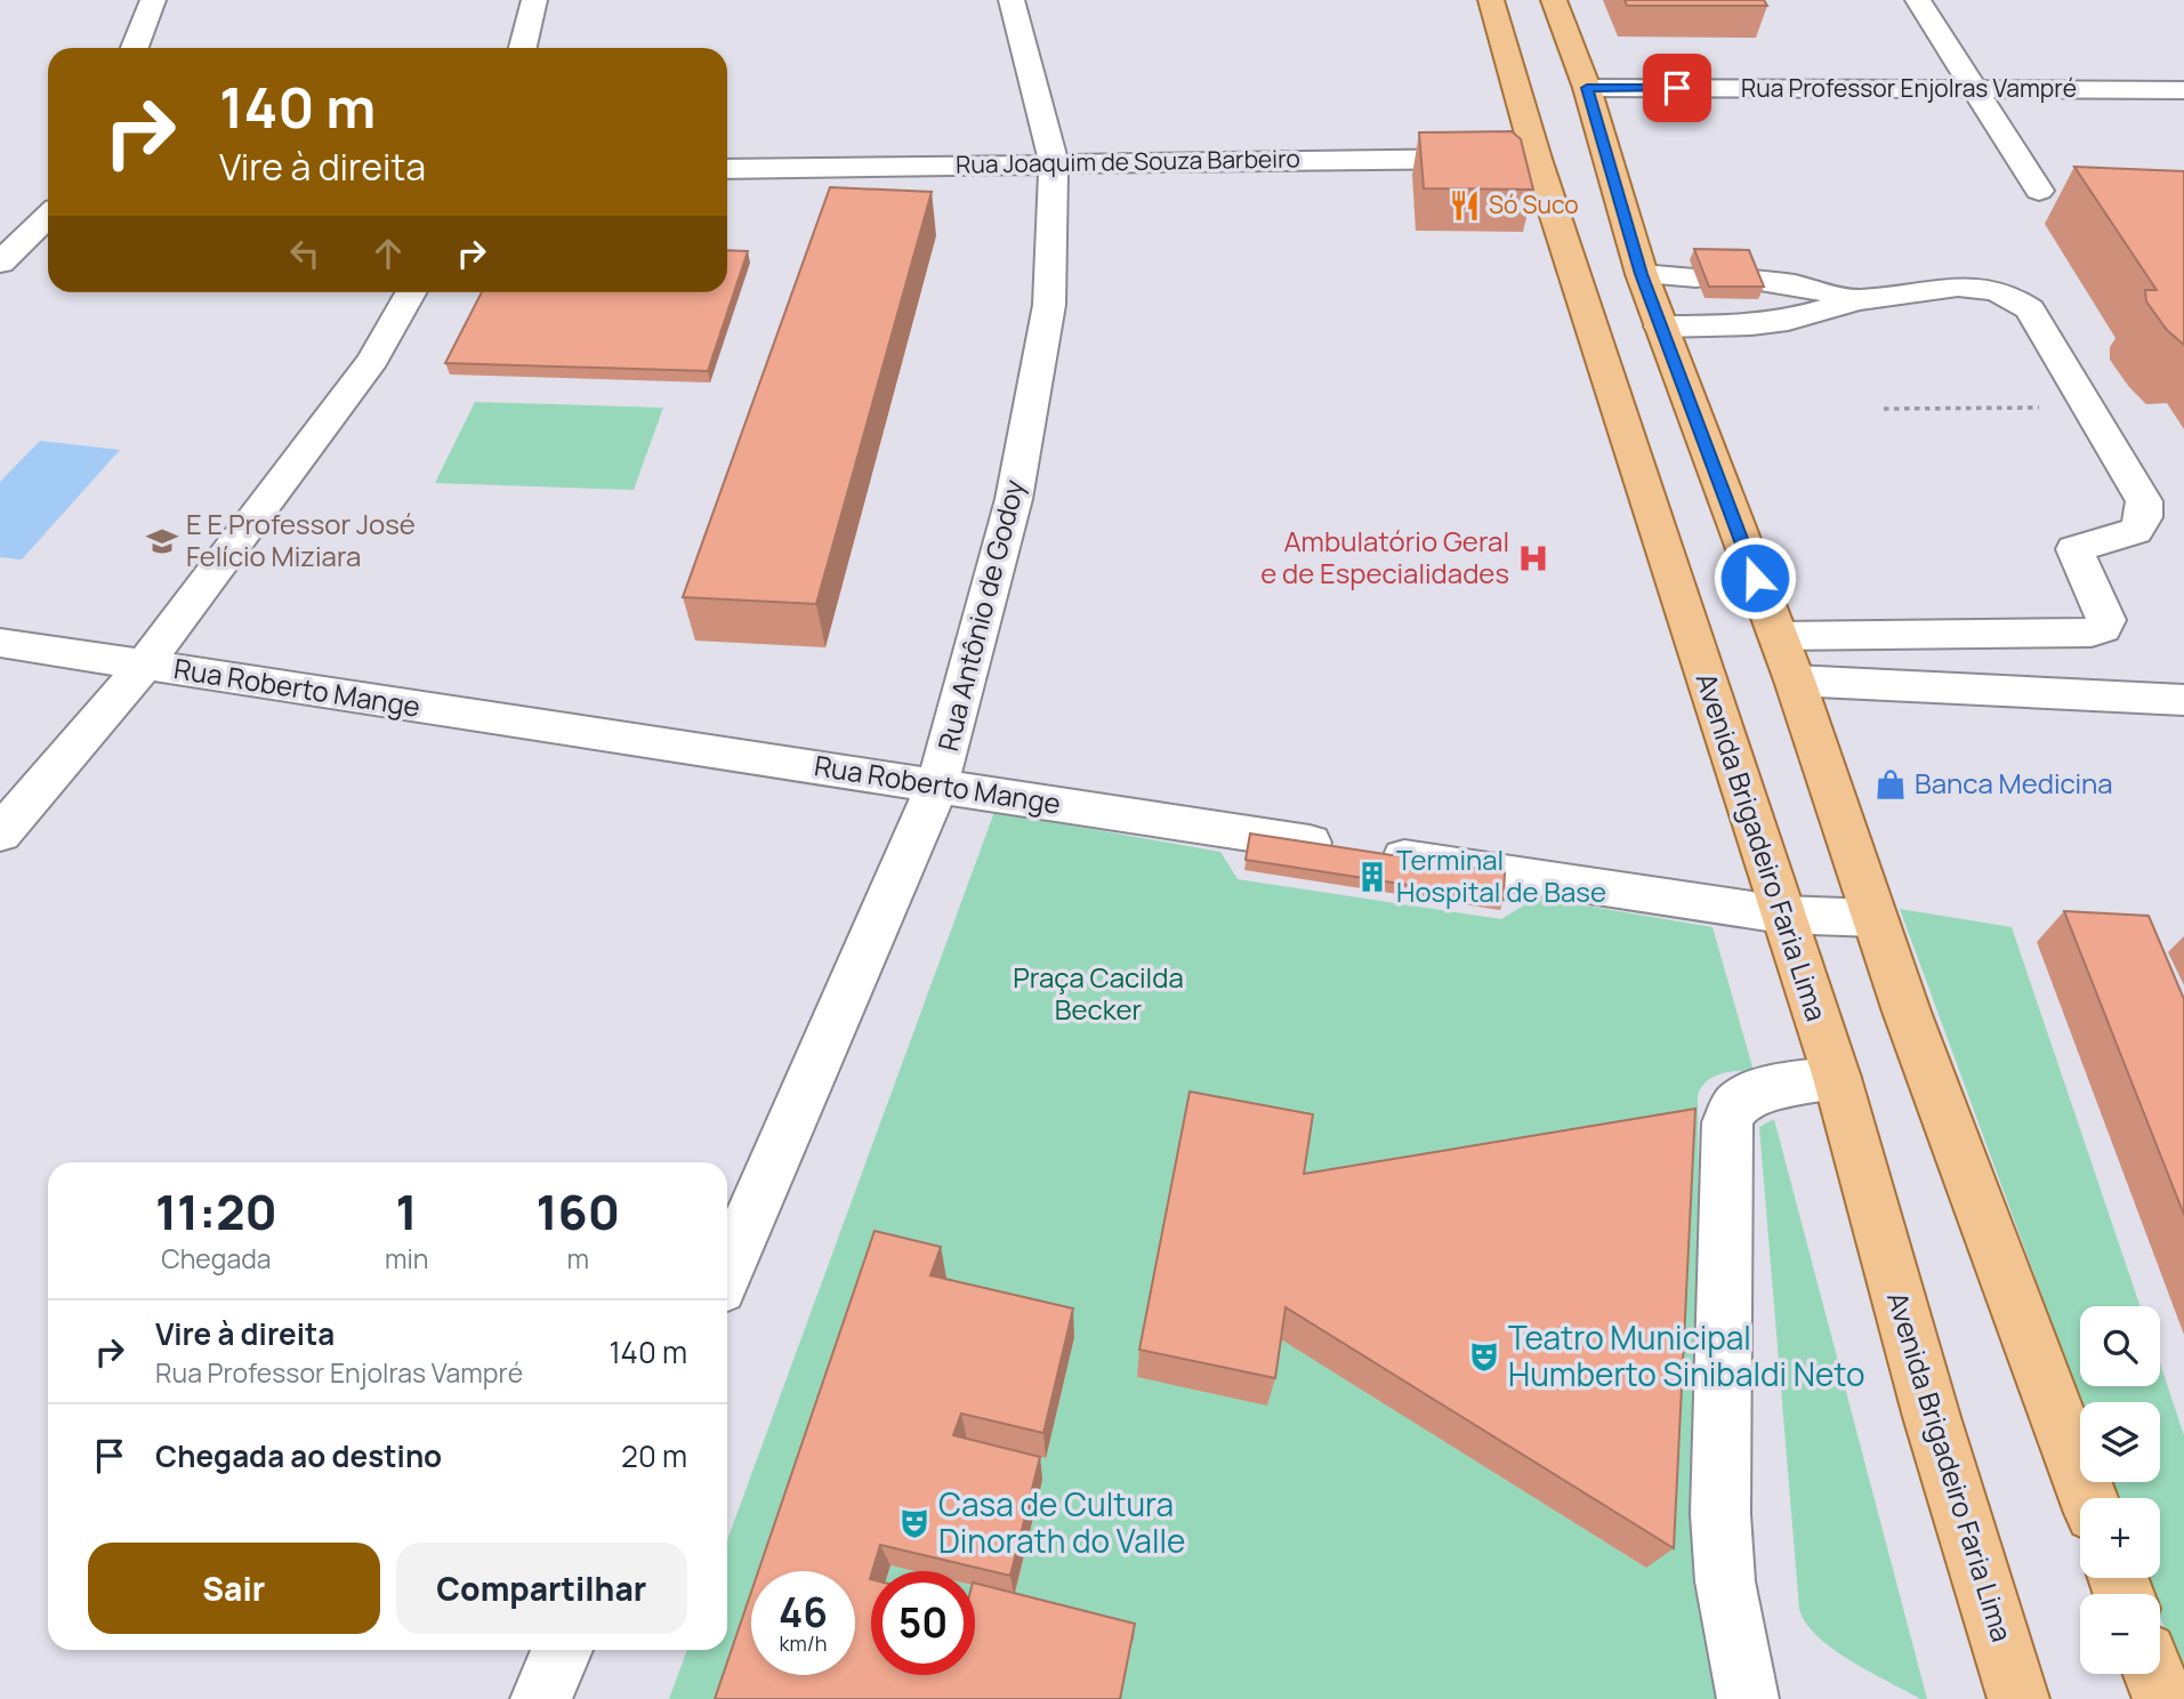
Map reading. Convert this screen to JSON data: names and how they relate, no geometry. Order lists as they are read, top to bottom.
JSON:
{
  "streets": {
    "main road": ["Avenida Brigadeiro Faria Lima"],
    "street": [
      "Rua Professor Enjolras Vampré",
      "Rua Joaquim de Souza Barbeiro",
      "Rua Antônio de Godoy",
      "Rua Roberto Mange"
    ]
  },
  "crossings": [
    ["Rua Professor Enjolras Vampré", "Avenida Brigadeiro Faria Lima"],
    ["Rua Joaquim de Souza Barbeiro", "Rua Antônio de Godoy"],
    ["Rua Joaquim de Souza Barbeiro", "Avenida Brigadeiro Faria Lima"],
    ["Rua Antônio de Godoy", "Rua Roberto Mange"],
    ["Rua Roberto Mange", "Avenida Brigadeiro Faria Lima"]
  ],
  "parks": ["Praça Cacilda Becker"],
  "places": {
    "restaurant": ["Só Suco"],
    "school or university": ["E E Professor José Felício Miziara"],
    "hospital": ["Ambulatório Geral e de Especialidades"],
    "shop": ["Banca Medicina"],
    "building": ["Terminal Hospital de Base"],
    "theatre": ["Teatro Municipal Humberto Sinibaldi Neto", "Casa de Cultura Dinorath do Valle"]
  },
  "page": {
    "turn": ["140 m", "Vire à direita"],
    "eta": [
      "11:20",
      "Chegada",
      "1",
      "min",
      "160",
      "m"
    ],
    "list": [
      {
        "name": "Vire à direita",
        "note": "Rua Professor Enjolras Vampré",
        "value": "140 m"
      },
      {
        "name": "Chegada ao destino",
        "value": "20 m"
      }
    ],
    "map_buttons": ["+", "−"],
    "buttons": ["Sair", "Compartilhar"],
    "speed": "46 km/h",
    "limit": "50"
  }
}
